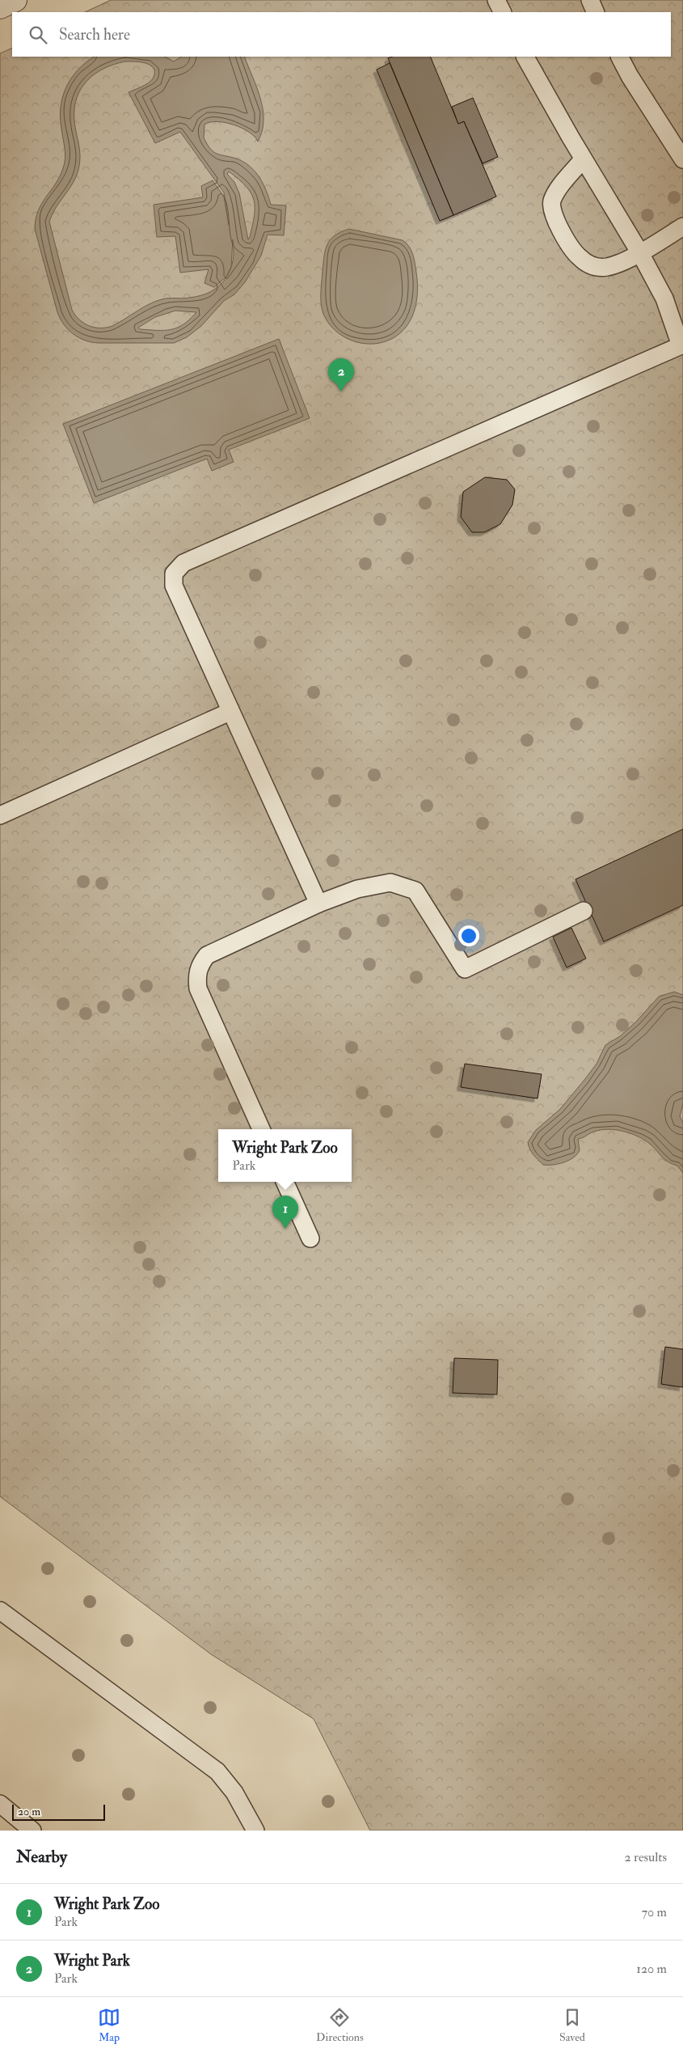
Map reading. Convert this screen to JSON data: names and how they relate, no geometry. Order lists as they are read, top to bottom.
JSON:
{
  "scale_bar": "20 m",
  "page": {
    "search": "Search here",
    "pins": ["2", "1"],
    "popup": ["Wright Park Zoo", "Park"],
    "scale": "20 m",
    "heading": ["Nearby", "2 results"],
    "list": [
      {
        "mark": "1",
        "name": "Wright Park Zoo",
        "note": "Park",
        "value": "70 m"
      },
      {
        "mark": "2",
        "name": "Wright Park",
        "note": "Park",
        "value": "120 m"
      }
    ],
    "nav": ["Map", "Directions", "Saved"]
  }
}
